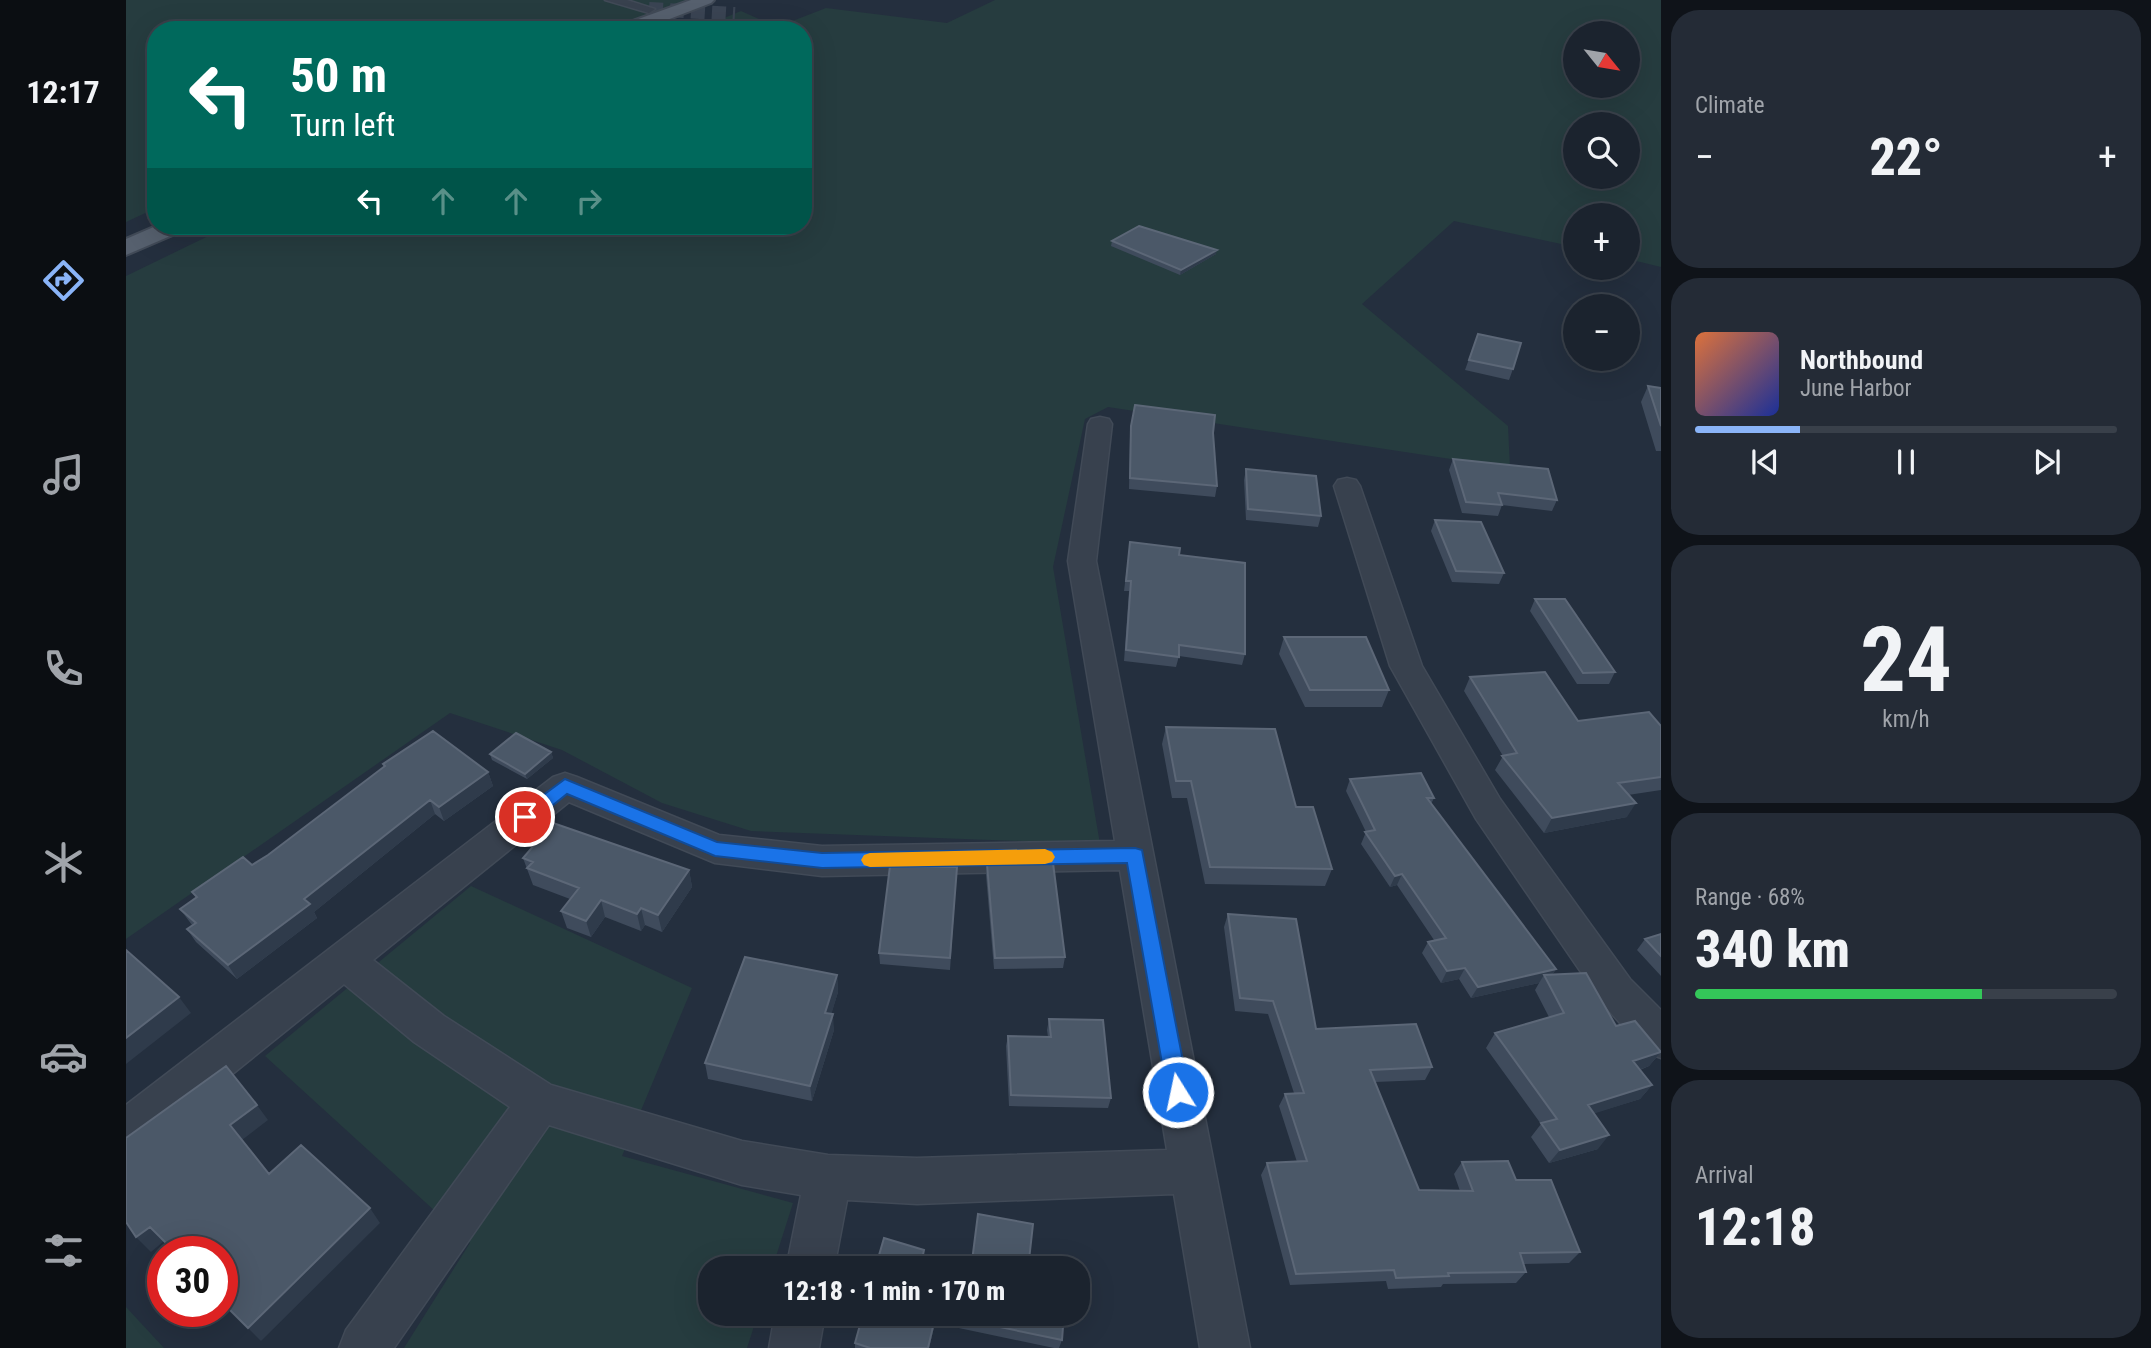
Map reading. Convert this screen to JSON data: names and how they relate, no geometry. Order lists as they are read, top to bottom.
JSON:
{
  "north": "bottom right",
  "page": {
    "tabs": "12:17",
    "tile": [
      "Climate",
      ["24", "km/h"],
      ["Range · 68%", "340 km"],
      ["Arrival", "12:18"]
    ],
    "map_buttons": ["+", "−"],
    "turn": ["50 m", "Turn left"],
    "heat": ["−", "22°", "+"],
    "song": ["Northbound", "June Harbor"],
    "limit": "30",
    "trip": "12:18 · 1 min · 170 m"
  }
}
